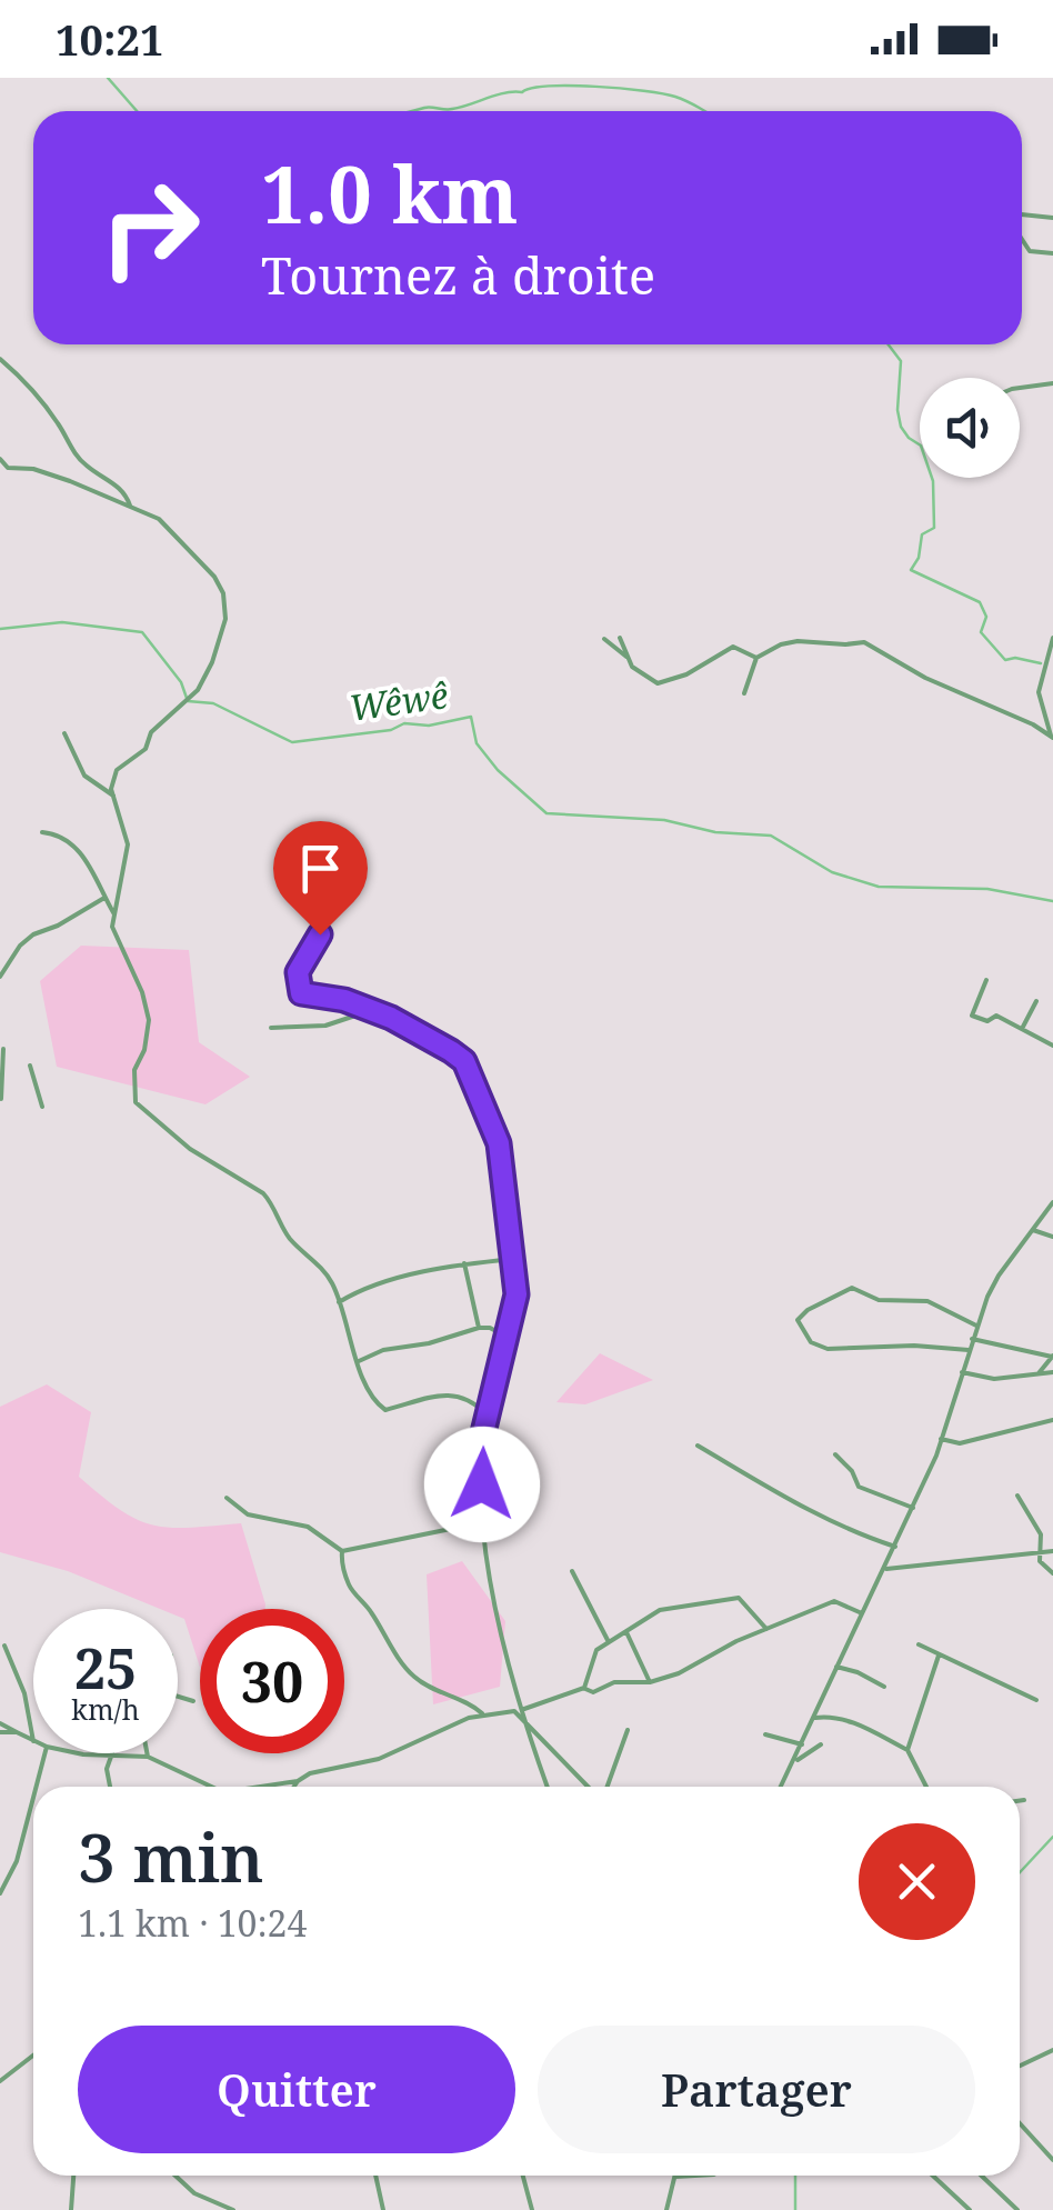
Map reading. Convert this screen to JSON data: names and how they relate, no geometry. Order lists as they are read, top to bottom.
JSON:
{
  "water": ["Wêwê"],
  "page": {
    "status": "10:21",
    "turn": ["1.0 km", "Tournez à droite"],
    "speed": "25 km/h",
    "limit": "30",
    "heading": ["3 min", "1.1 km · 10:24"],
    "buttons": ["Quitter", "Partager"]
  }
}
